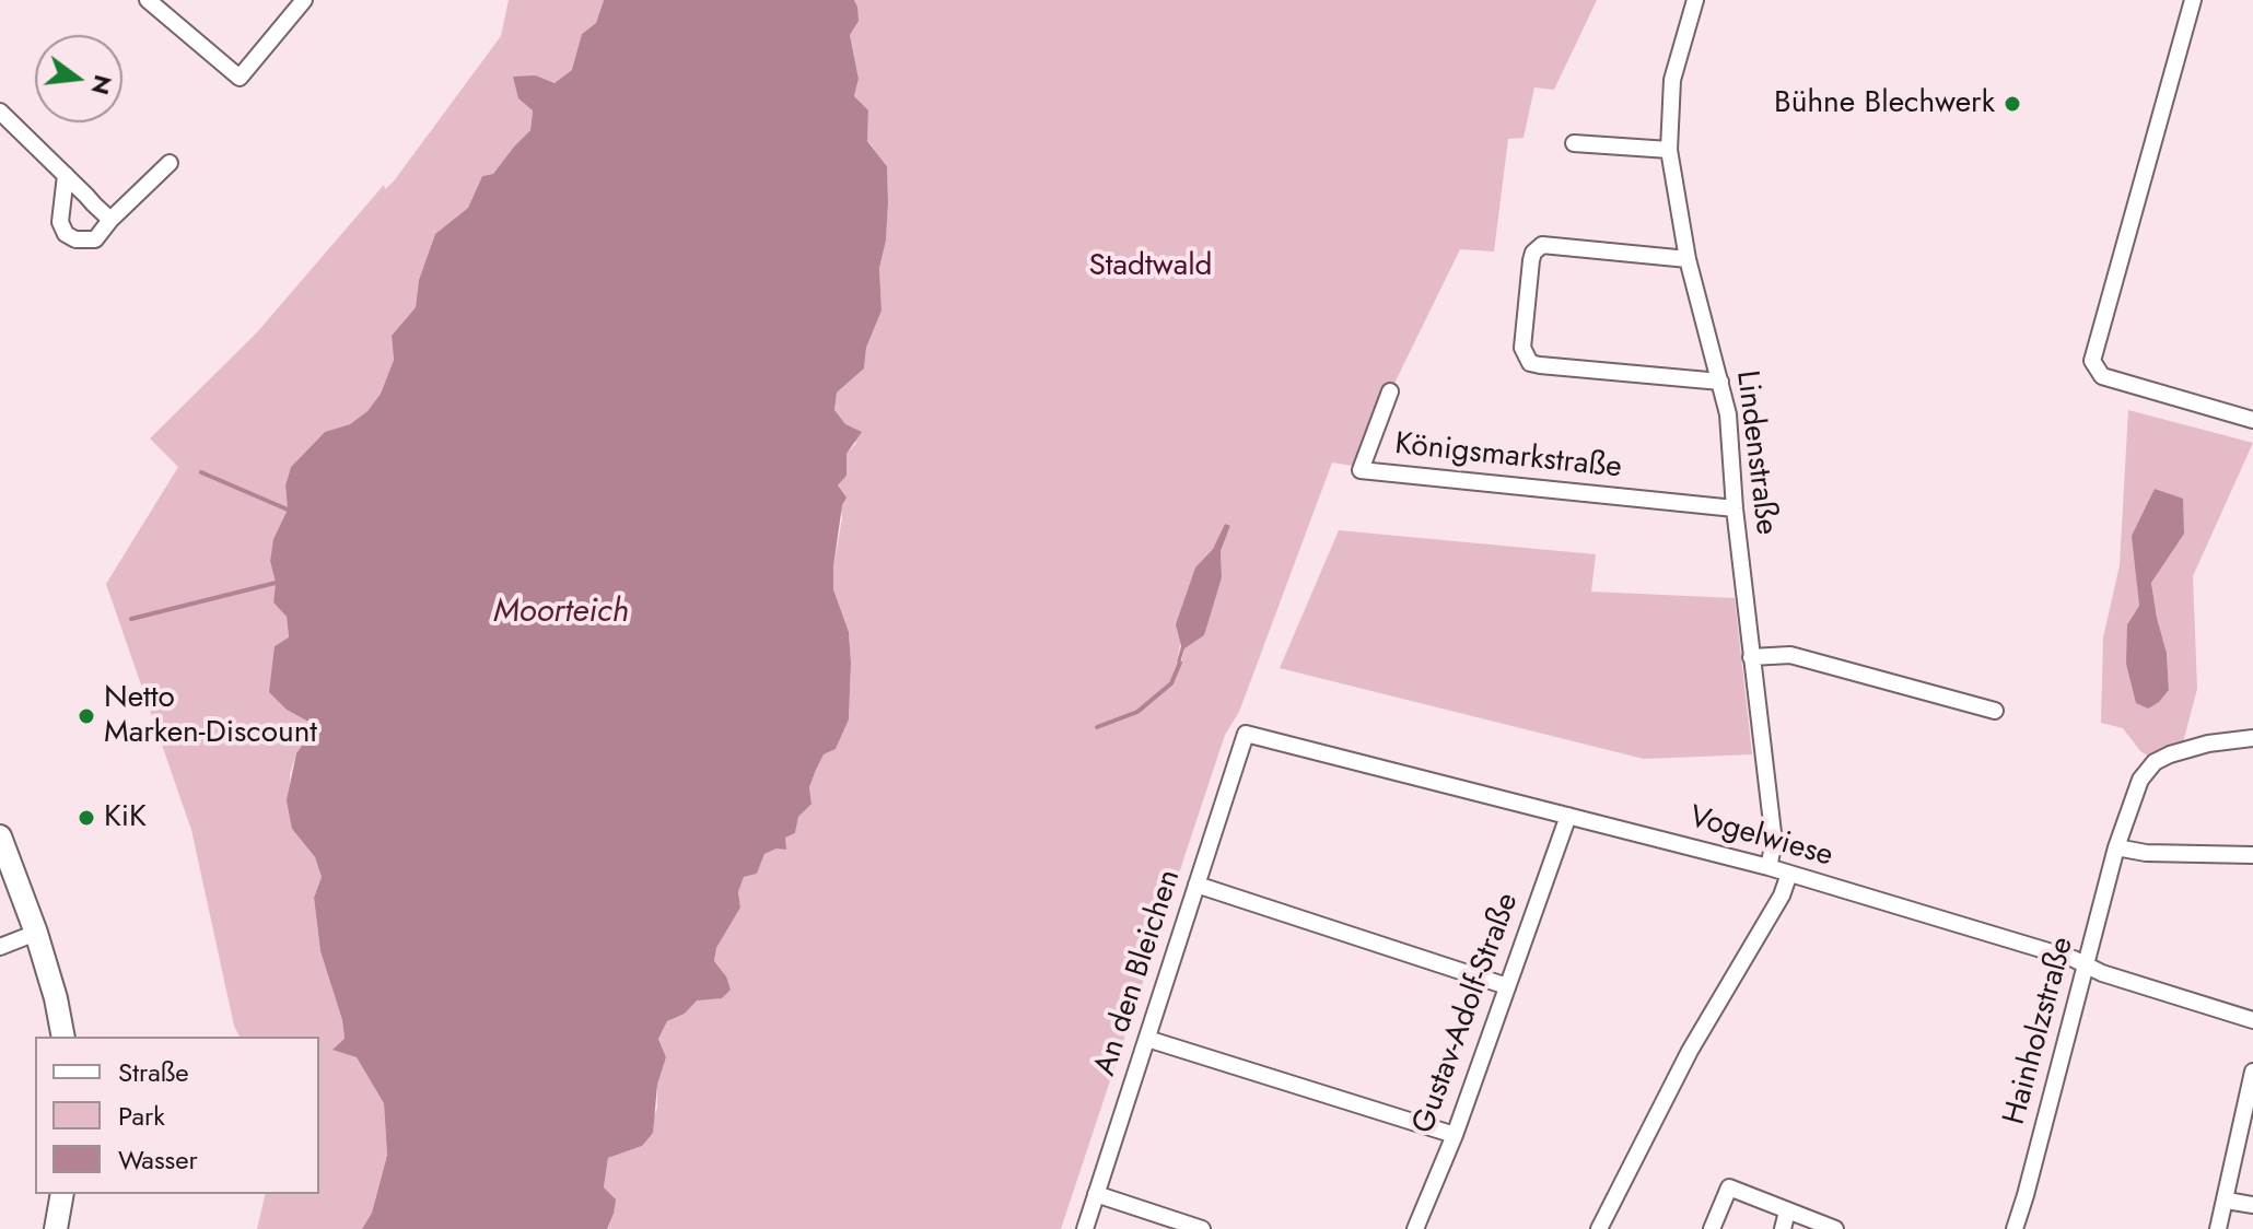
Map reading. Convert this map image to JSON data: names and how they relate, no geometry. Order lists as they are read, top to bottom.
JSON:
{
  "streets": {
    "street": [
      "Lindenstraße",
      "Königsmarkstraße",
      "Vogelwiese",
      "An den Bleichen",
      "Gustav-Adolf-Straße",
      "Hainholzstraße"
    ]
  },
  "crossings": [
    ["Lindenstraße", "Königsmarkstraße"],
    ["Lindenstraße", "Vogelwiese"],
    ["Vogelwiese", "An den Bleichen"],
    ["Vogelwiese", "Gustav-Adolf-Straße"],
    ["Vogelwiese", "Hainholzstraße"]
  ],
  "water": ["Moorteich"],
  "parks": ["Stadtwald"],
  "places": ["Bühne Blechwerk", "Netto Marken-Discount", "KiK"],
  "legend": ["Straße", "Park", "Wasser"],
  "north": "right"
}
